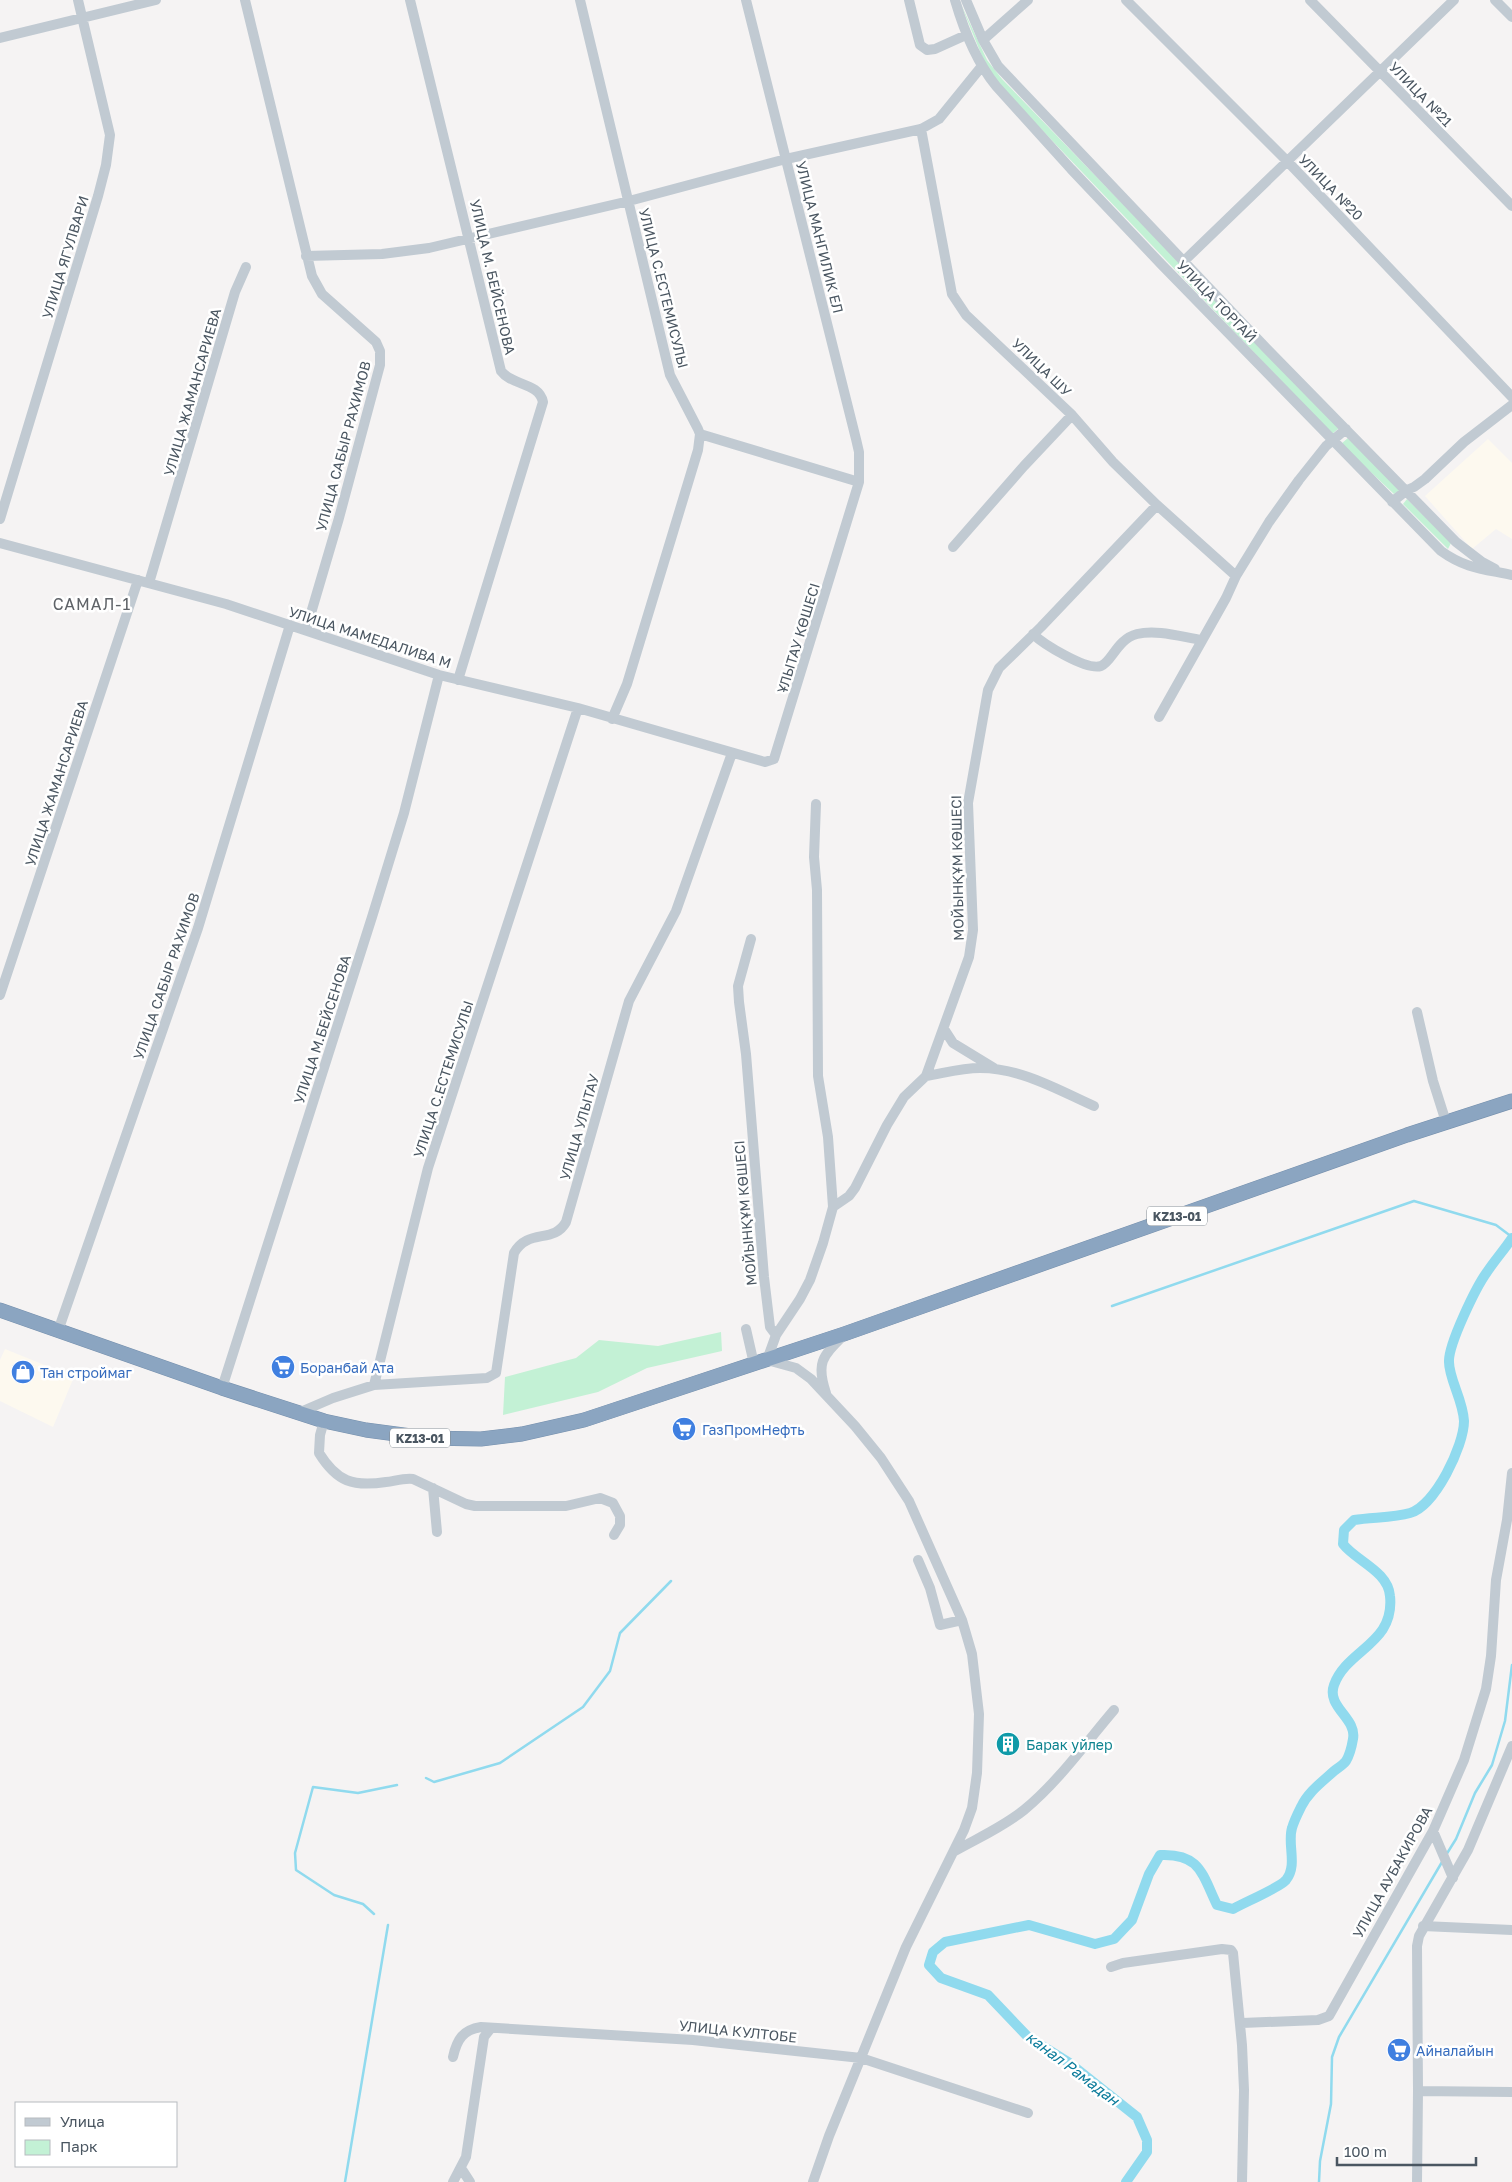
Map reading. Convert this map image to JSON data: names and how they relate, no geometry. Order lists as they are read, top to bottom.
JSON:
{
  "streets": {
    "highway": ["KZ13-01"],
    "street": [
      "УЛИЦА №21",
      "УЛИЦА №20",
      "УЛИЦА МАНГИЛИК ЕЛ",
      "УЛИЦА ЯГУЛВАРИ",
      "УЛИЦА М. БЕЙСЕНОВА",
      "УЛИЦА С.ЕСТЕМИСУЛЫ",
      "УЛИЦА ТОРГАЙ",
      "УЛИЦА ШУ",
      "УЛИЦА ЖАМАНСАРИЕВА",
      "УЛИЦА САБЫР РАХИМОВ",
      "УЛИЦА МАМЕДАЛИВА М",
      "ҰЛЫТАУ КӨШЕСІ",
      "МОЙЫНҚҰМ КӨШЕСІ",
      "УЛИЦА М.БЕЙСЕНОВА",
      "УЛИЦА УЛЫТАУ",
      "УЛИЦА АУБАКИРОВА",
      "УЛИЦА КУЛТОБЕ"
    ]
  },
  "crossings": [
    ["УЛИЦА МАНГИЛИК ЕЛ", "ҰЛЫТАУ КӨШЕСІ"],
    ["УЛИЦА М. БЕЙСЕНОВА", "УЛИЦА МАМЕДАЛИВА М"],
    ["УЛИЦА С.ЕСТЕМИСУЛЫ", "УЛИЦА МАМЕДАЛИВА М"],
    ["УЛИЦА С.ЕСТЕМИСУЛЫ", "УЛИЦА УЛЫТАУ"],
    ["УЛИЦА ШУ", "МОЙЫНҚҰМ КӨШЕСІ"],
    ["УЛИЦА ЖАМАНСАРИЕВА", "УЛИЦА МАМЕДАЛИВА М"],
    ["УЛИЦА САБЫР РАХИМОВ", "УЛИЦА МАМЕДАЛИВА М"],
    ["УЛИЦА САБЫР РАХИМОВ", "KZ13-01"],
    ["УЛИЦА МАМЕДАЛИВА М", "ҰЛЫТАУ КӨШЕСІ"],
    ["УЛИЦА МАМЕДАЛИВА М", "УЛИЦА М.БЕЙСЕНОВА"],
    ["УЛИЦА МАМЕДАЛИВА М", "УЛИЦА УЛЫТАУ"],
    ["ҰЛЫТАУ КӨШЕСІ", "УЛИЦА УЛЫТАУ"],
    ["УЛИЦА М.БЕЙСЕНОВА", "KZ13-01"]
  ],
  "districts": ["САМАЛ-1"],
  "water": ["канал Рамадан"],
  "places": {
    "supermarket": ["Боранбай Ата", "ГазПромНефть", "Айналайын"],
    "shop": ["Тан строймаг"],
    "building": ["Барак уйлер"]
  },
  "legend": ["Улица", "Парк"],
  "scale_bar": "100 m"
}
